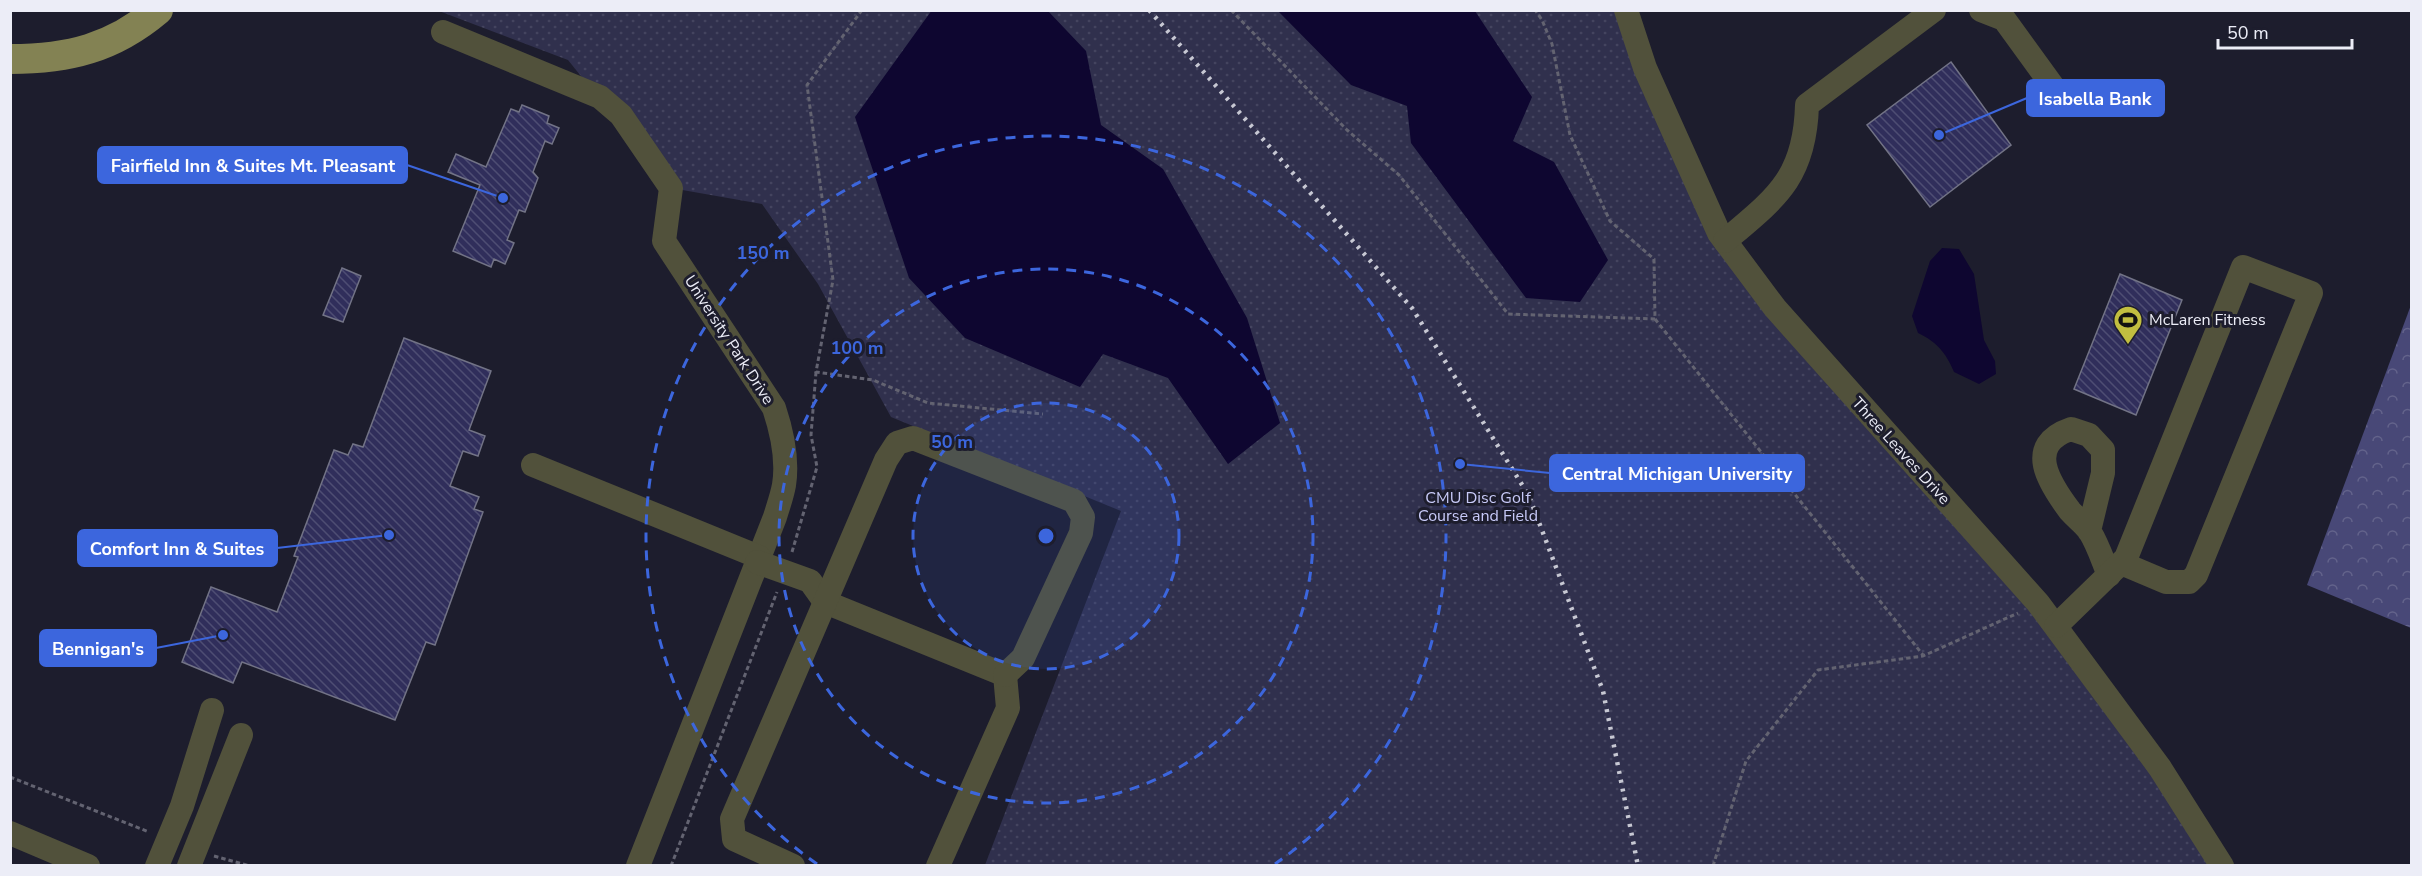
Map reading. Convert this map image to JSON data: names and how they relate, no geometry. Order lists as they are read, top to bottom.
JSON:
{
  "streets": {
    "street": ["University Park Drive", "Three Leaves Drive"]
  },
  "parks": ["CMU Disc Golf Course and Field"],
  "places": {
    "other": [
      "Isabella Bank",
      "Fairfield Inn & Suites Mt. Pleasant",
      "Central Michigan University",
      "Comfort Inn & Suites",
      "Bennigan's"
    ],
    "sports": ["McLaren Fitness"]
  },
  "scale_bar": "50 m",
  "rings": ["150 m", "100 m", "50 m"]
}
